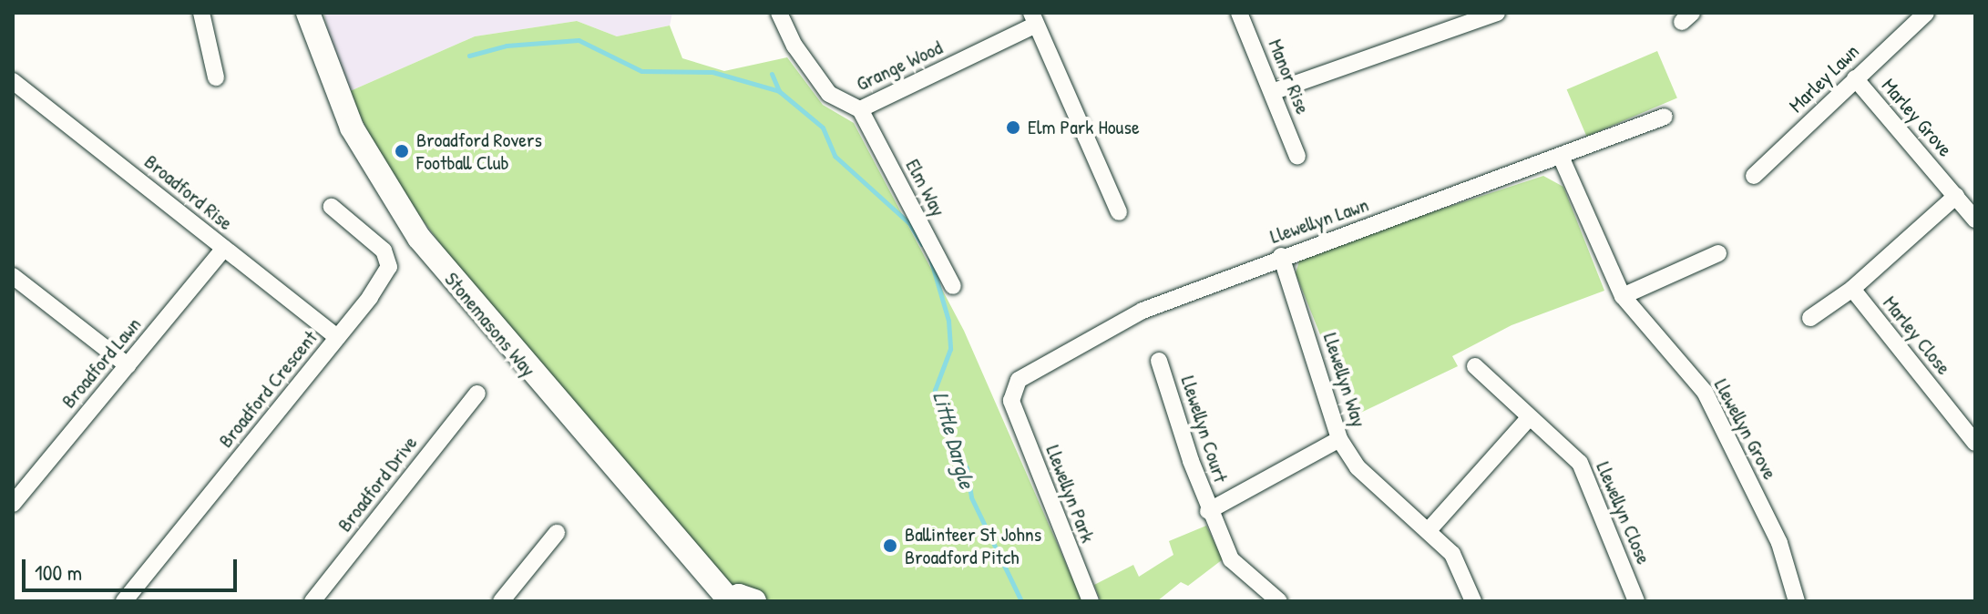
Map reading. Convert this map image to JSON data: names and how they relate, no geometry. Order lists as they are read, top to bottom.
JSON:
{
  "streets": {
    "street": [
      "Grange Wood",
      "Manor Rise",
      "Marley Lawn",
      "Marley Grove",
      "Elm Way",
      "Broadford Rise",
      "Llewellyn Lawn",
      "Stonemasons Way",
      "Marley Close",
      "Broadford Lawn",
      "Llewellyn Way",
      "Broadford Crescent",
      "Llewellyn Court",
      "Llewellyn Grove",
      "Broadford Drive",
      "Llewellyn Park",
      "Llewellyn Close"
    ]
  },
  "crossings": [
    ["Grange Wood", "Elm Way"],
    ["Marley Lawn", "Marley Grove"],
    ["Marley Grove", "Marley Close"],
    ["Broadford Rise", "Broadford Lawn"],
    ["Broadford Rise", "Broadford Crescent"],
    ["Llewellyn Lawn", "Llewellyn Way"],
    ["Llewellyn Lawn", "Llewellyn Grove"],
    ["Llewellyn Lawn", "Llewellyn Park"],
    ["Llewellyn Way", "Llewellyn Court"]
  ],
  "water": ["Little Dargle"],
  "places": ["Elm Park House", "Broadford Rovers Football Club", "Ballinteer St Johns Broadford Pitch"],
  "scale_bar": "100 m"
}
